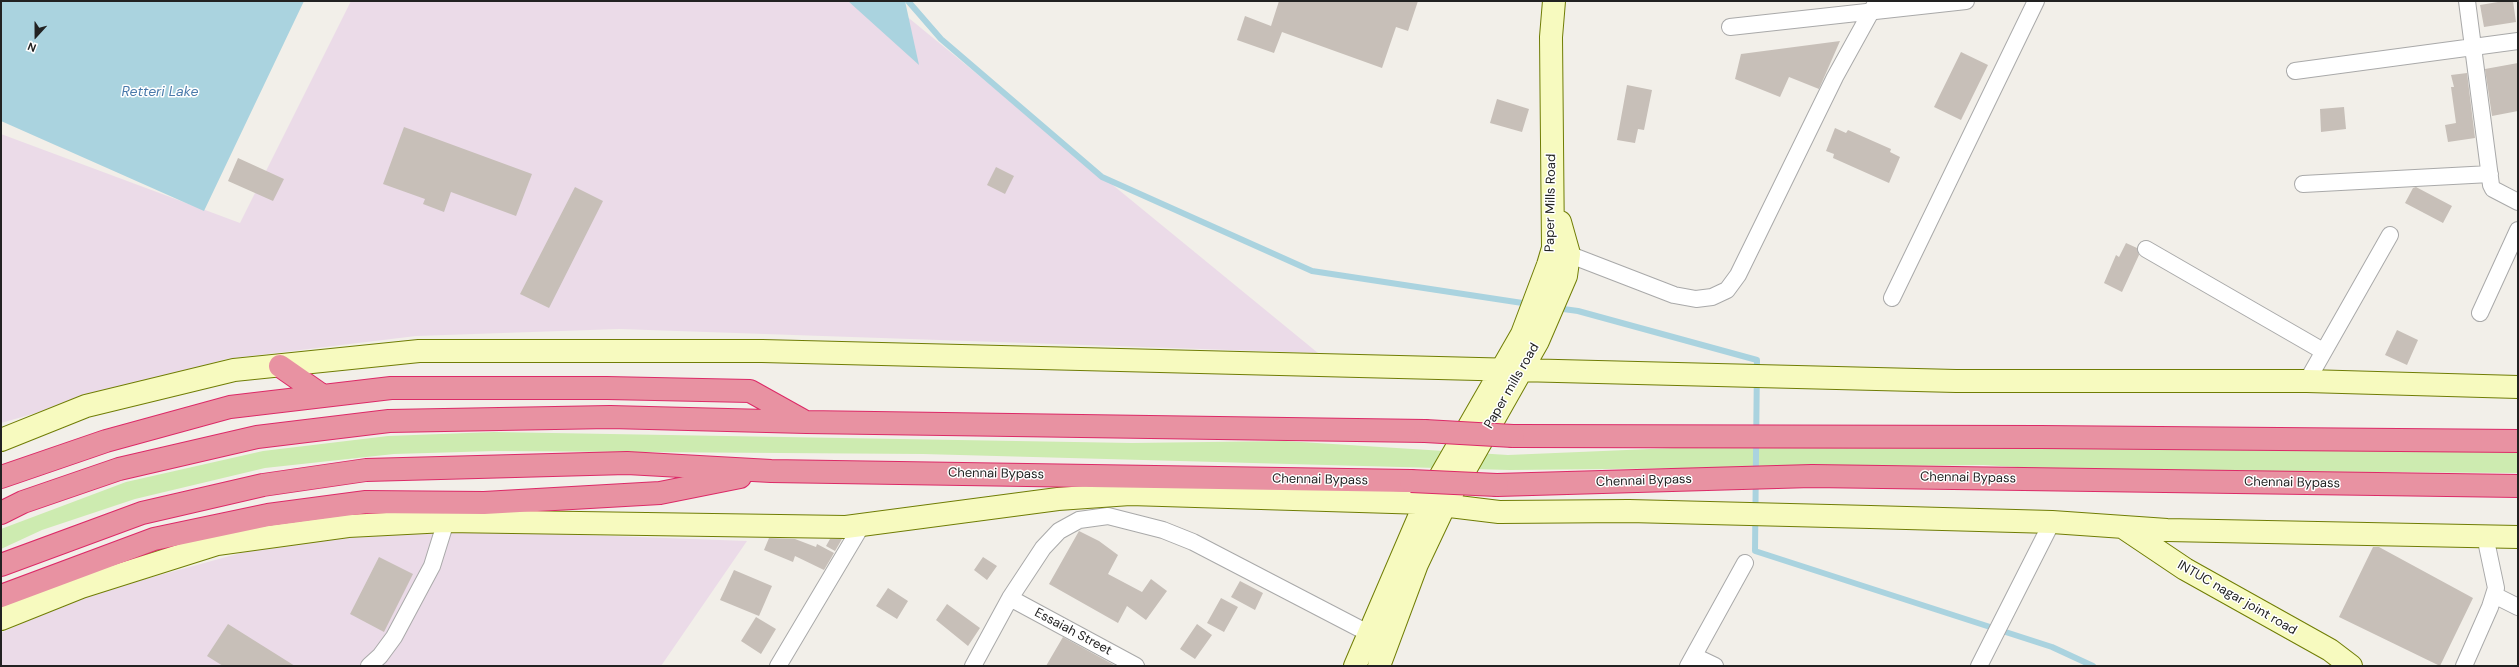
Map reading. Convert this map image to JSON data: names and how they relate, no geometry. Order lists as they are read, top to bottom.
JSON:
{
  "streets": {
    "highway": ["Chennai Bypass"],
    "street": [
      "Paper Mills Road",
      "Paper mills road",
      "INTUC nagar joint road",
      "Essaiah Street"
    ]
  },
  "crossings": [
    ["Paper Mills Road", "Paper mills road"]
  ],
  "water": ["Retteri Lake"],
  "north": "bottom"
}
